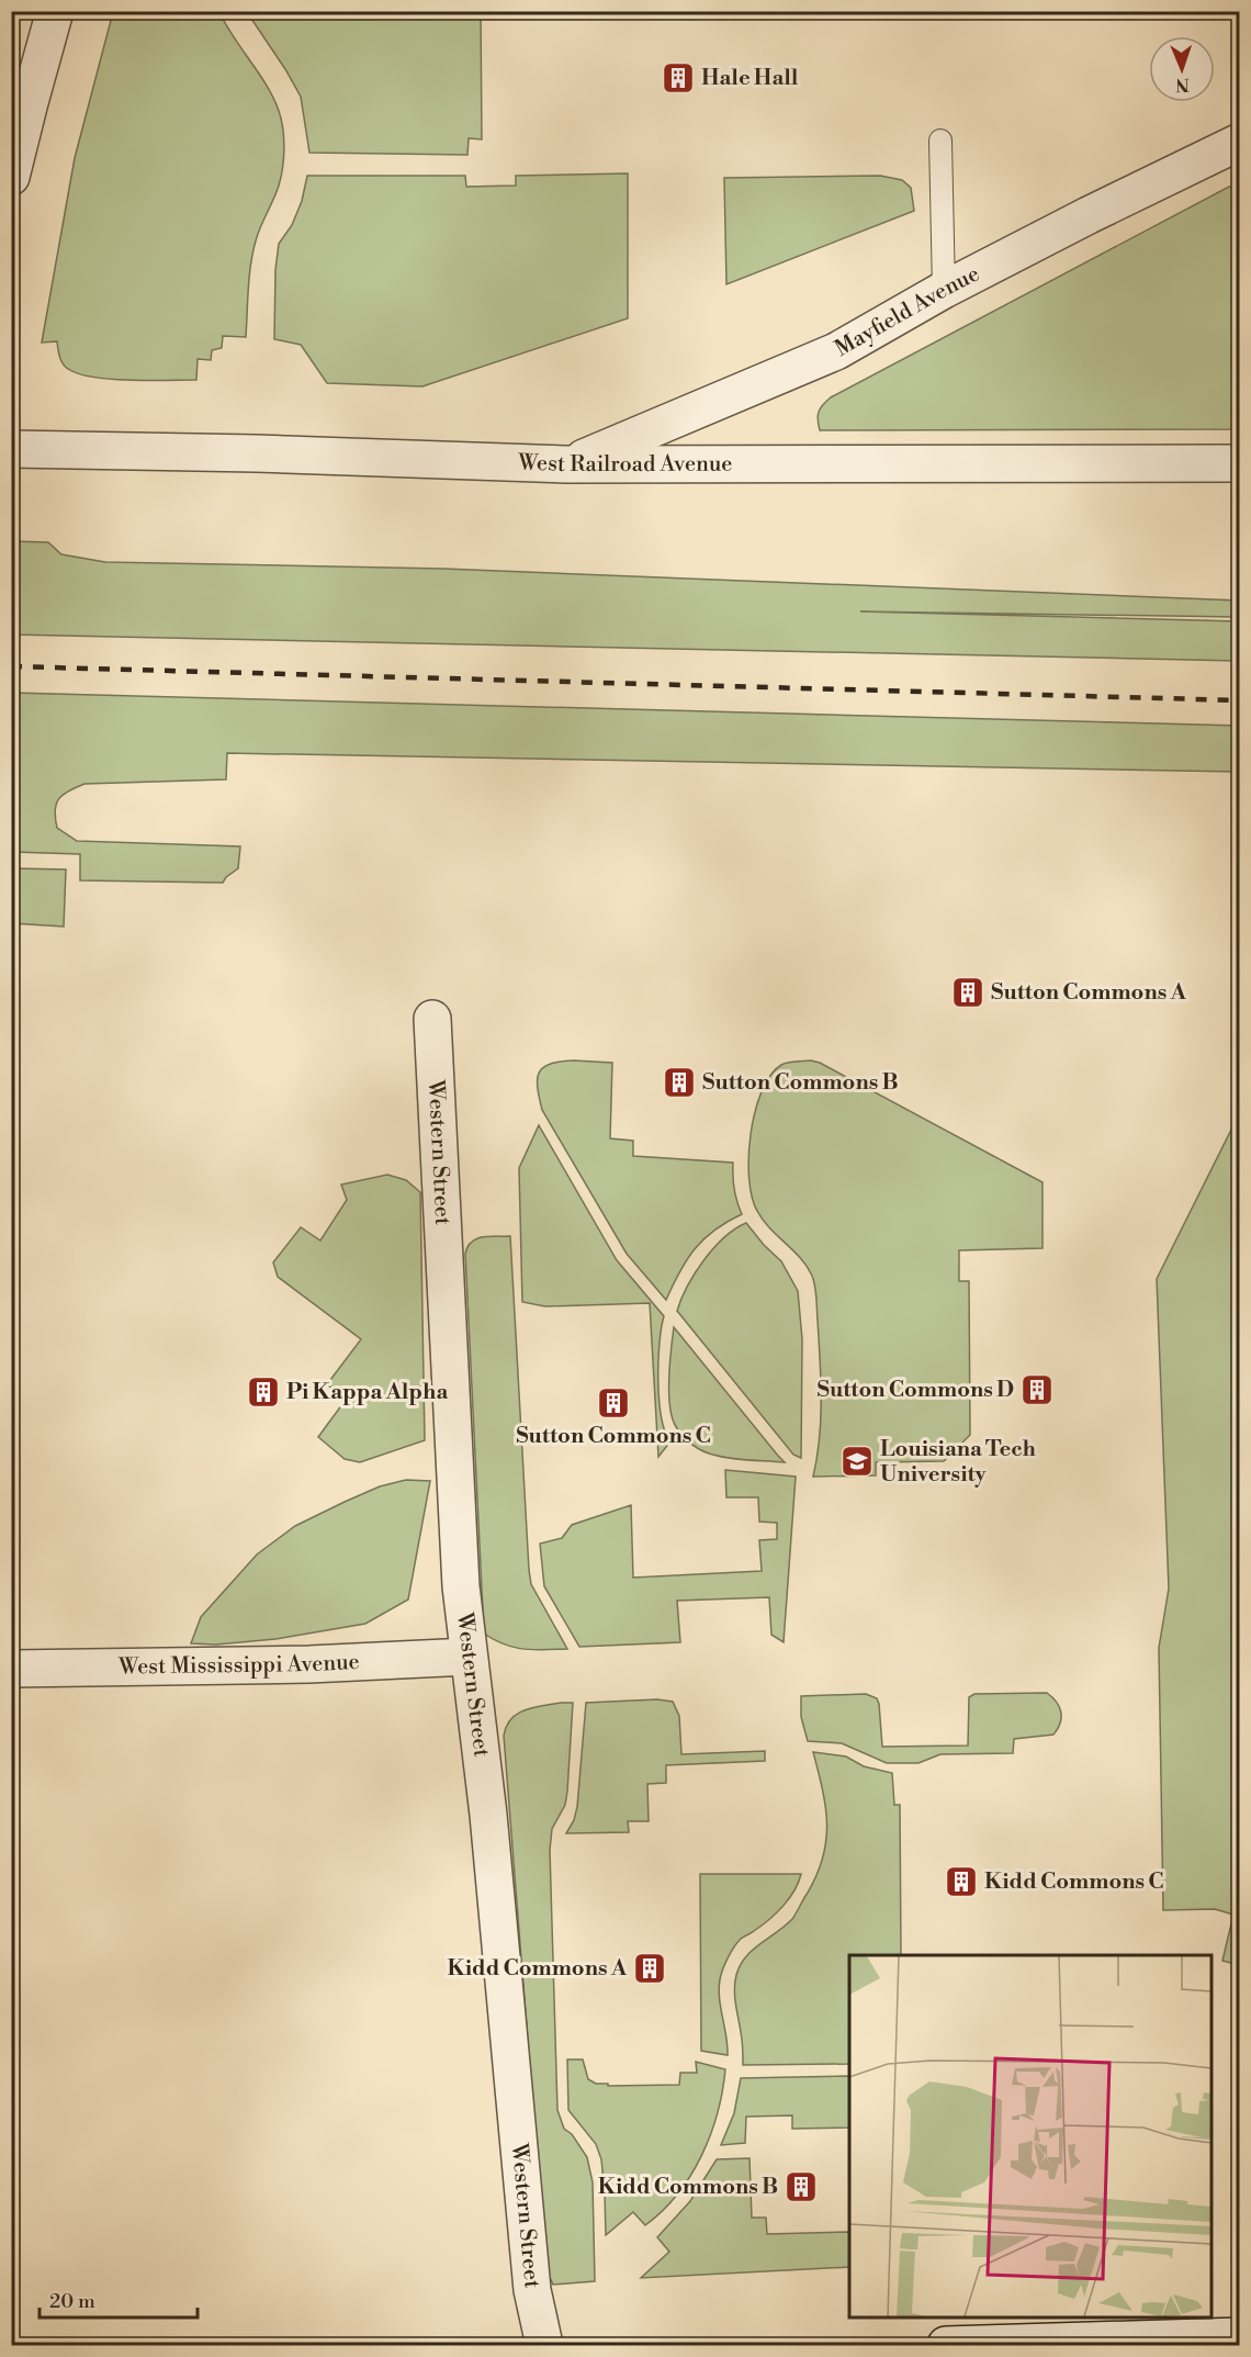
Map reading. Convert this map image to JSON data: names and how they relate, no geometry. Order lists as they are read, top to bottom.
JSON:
{
  "streets": {
    "street": [
      "Mayfield Avenue",
      "West Railroad Avenue",
      "Western Street",
      "West Mississippi Avenue"
    ]
  },
  "crossings": [
    ["Mayfield Avenue", "West Railroad Avenue"],
    ["Western Street", "West Mississippi Avenue"]
  ],
  "places": {
    "building": [
      "Hale Hall",
      "Sutton Commons A",
      "Sutton Commons B",
      "Sutton Commons D",
      "Pi Kappa Alpha",
      "Sutton Commons C",
      "Kidd Commons C",
      "Kidd Commons A",
      "Kidd Commons B"
    ],
    "school or university": ["Louisiana Tech University"]
  },
  "scale_bar": "20 m",
  "north": "bottom"
}
